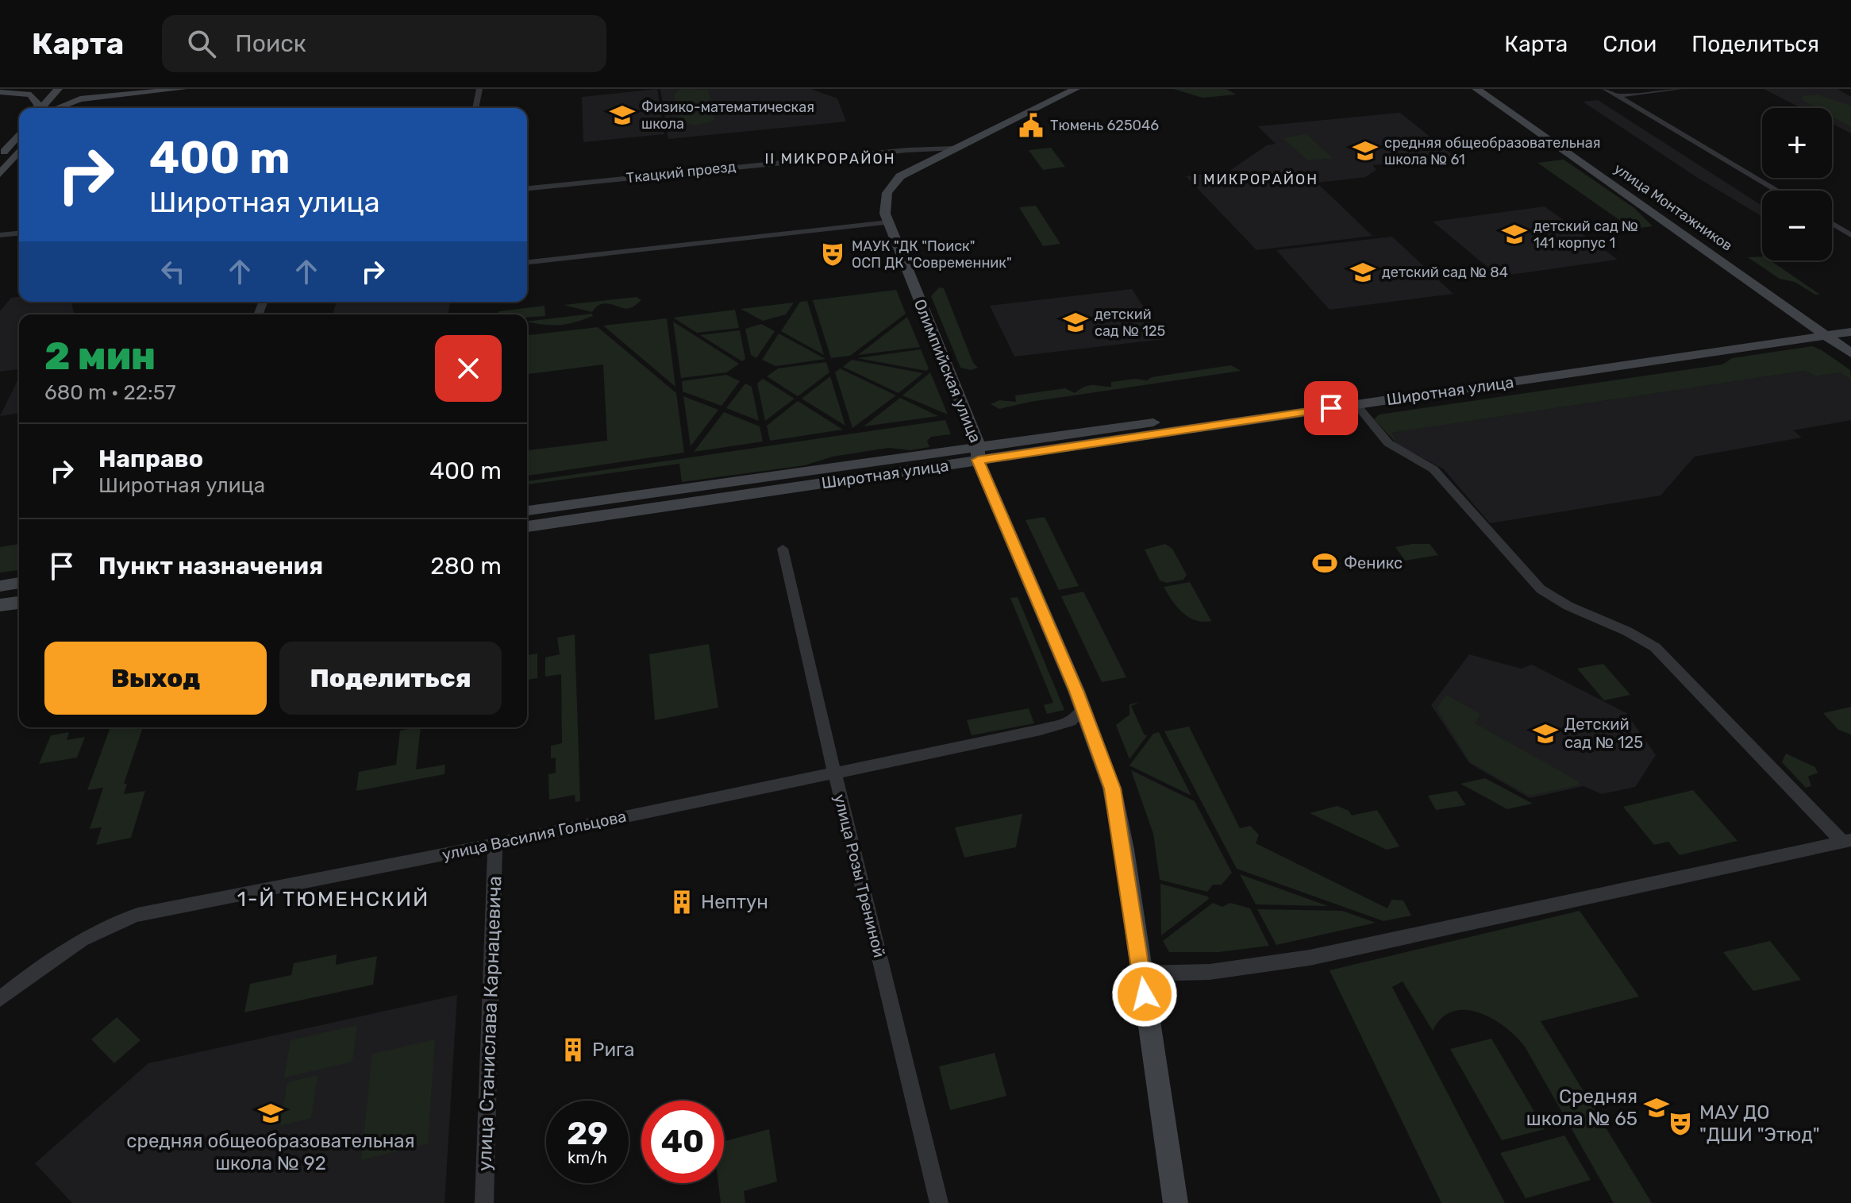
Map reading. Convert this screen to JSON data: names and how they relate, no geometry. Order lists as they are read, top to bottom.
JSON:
{
  "streets": {
    "main road": ["улица Монтажников", "Олимпийская улица", "Широтная улица"],
    "street": [
      "Ткацкий проезд",
      "улица Василия Гольцова",
      "улица Розы Трениной",
      "улица Станислава Карнацевича"
    ]
  },
  "crossings": [
    ["Ткацкий проезд", "Олимпийская улица"],
    ["улица Монтажников", "Широтная улица"],
    ["Олимпийская улица", "Широтная улица"],
    ["Олимпийская улица", "улица Василия Гольцова"],
    ["улица Василия Гольцова", "улица Розы Трениной"],
    ["улица Василия Гольцова", "улица Станислава Карнацевича"]
  ],
  "districts": ["II МИКРОРАЙОН", "I МИКРОРАЙОН", "1-Й ТЮМЕНСКИЙ"],
  "places": {
    "school or university": [
      "Физико-математическая школа",
      "средняя общеобразовательная школа № 61",
      "детский сад № 141 корпус 1",
      "детский сад № 84",
      "детский сад № 125",
      "Детский сад № 125",
      "Средняя школа № 65",
      "средняя общеобразовательная школа № 92"
    ],
    "public building": ["Тюмень 625046"],
    "theatre": ["МАУК \"ДК \"Поиск\" ОСП ДК \"Современник\"", "МАУ ДО \"ДШИ \"Этюд\""],
    "sports": ["Феникс"],
    "building": ["Нептун", "Рига"]
  },
  "page": {
    "header": "Карта",
    "search": "Поиск",
    "nav": ["Карта", "Слои", "Поделиться"],
    "map_buttons": ["+", "−"],
    "turn": ["400 m", "Широтная улица"],
    "heading": ["2 мин", "680 m · 22:57"],
    "list": [
      {
        "name": "Направо",
        "note": "Широтная улица",
        "value": "400 m"
      },
      {
        "name": "Пункт назначения",
        "value": "280 m"
      }
    ],
    "buttons": ["Выход", "Поделиться"],
    "speed": "29 km/h",
    "limit": "40"
  }
}
